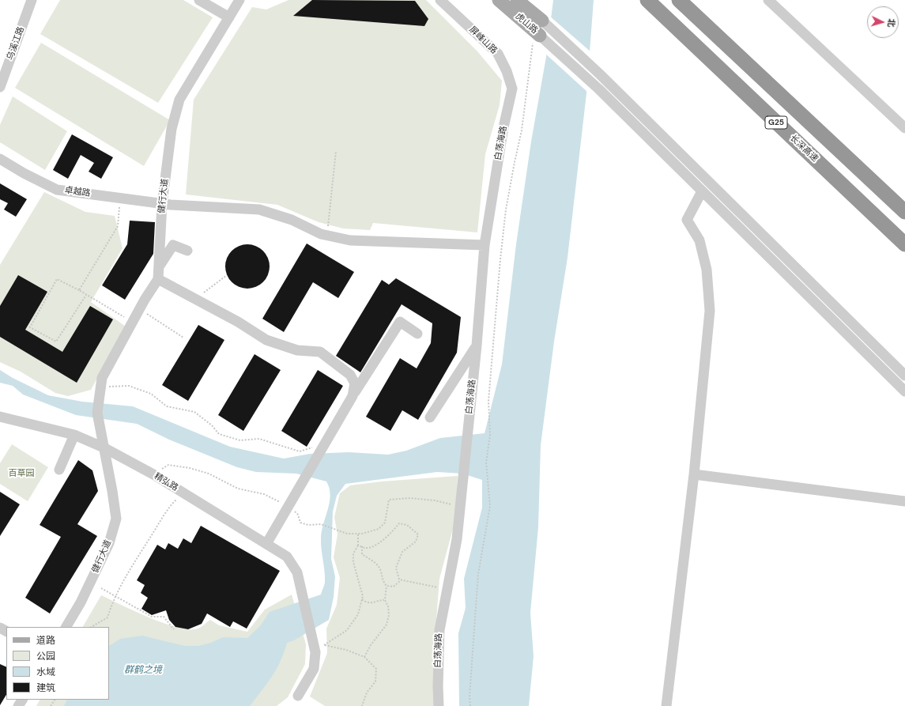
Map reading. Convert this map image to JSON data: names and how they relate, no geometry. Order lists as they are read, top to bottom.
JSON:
{
  "streets": {
    "highway": ["G25", "长深高速"],
    "main road": ["虎山路"],
    "street": [
      "屏峰山路",
      "乌溪江路",
      "白荡海路",
      "卓越路",
      "健行大道",
      "精弘路"
    ]
  },
  "crossings": [
    ["屏峰山路", "白荡海路"],
    ["白荡海路", "卓越路"],
    ["卓越路", "健行大道"],
    ["健行大道", "精弘路"]
  ],
  "water": ["群鹤之境"],
  "parks": ["百草园"],
  "legend": [
    "道路",
    "公园",
    "水域",
    "建筑"
  ],
  "north": "right"
}
